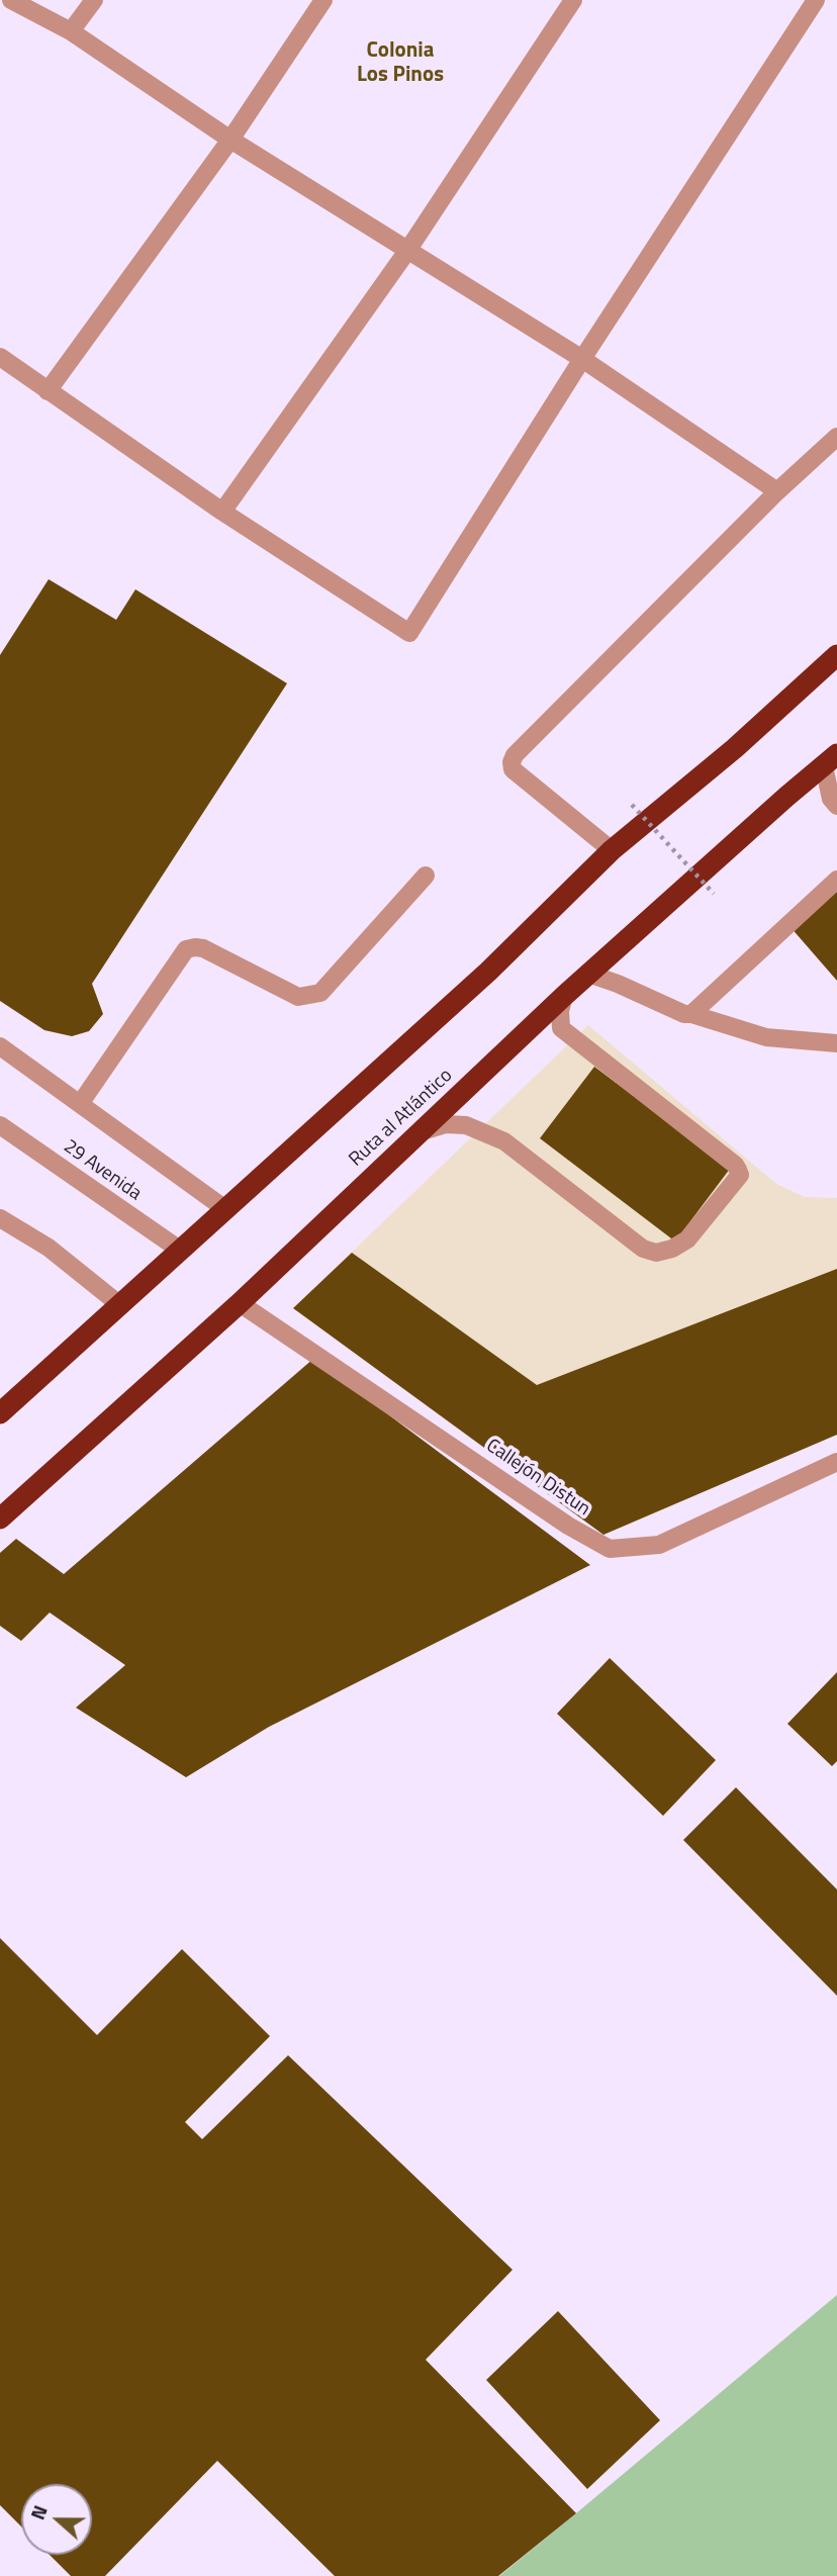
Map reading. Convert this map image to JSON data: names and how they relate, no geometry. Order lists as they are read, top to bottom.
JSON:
{
  "streets": {
    "highway": ["Ruta al Atlántico"],
    "street": ["29 Avenida", "Callejón Distun"]
  },
  "crossings": [
    ["Ruta al Atlántico", "Callejón Distun"]
  ],
  "districts": ["Colonia Los Pinos"],
  "north": "left"
}
